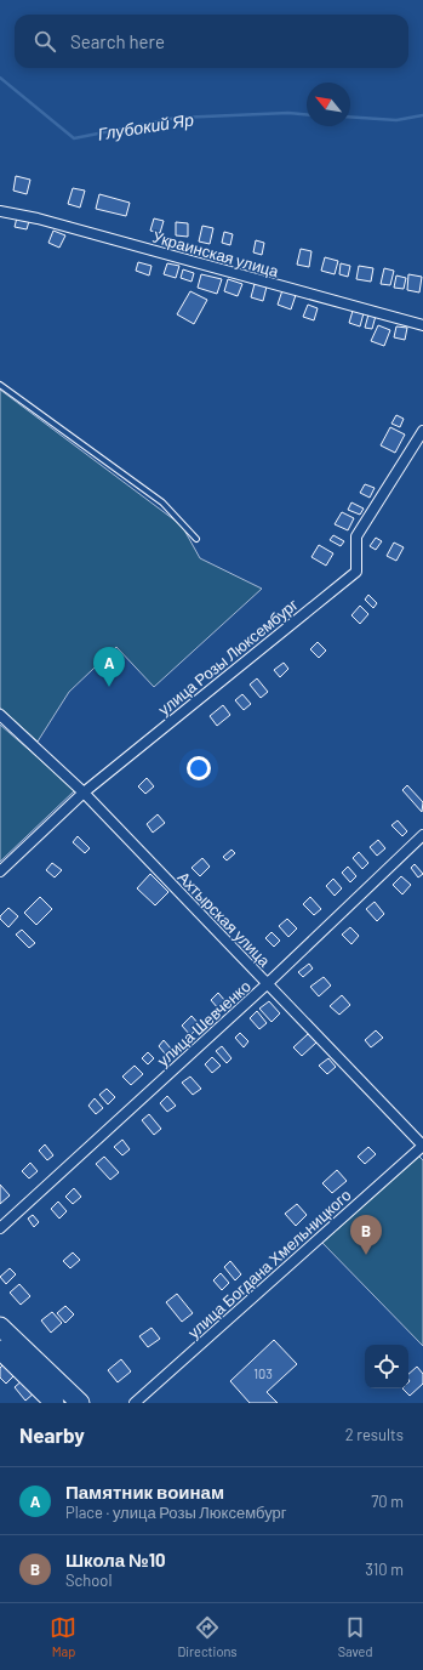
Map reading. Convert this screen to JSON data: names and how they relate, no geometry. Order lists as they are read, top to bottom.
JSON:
{
  "streets": {
    "street": [
      "Украинская улица",
      "улица Розы Люксембург",
      "Ахтырская улица",
      "улица Шевченко",
      "улица Богдана Хмельницкого"
    ]
  },
  "crossings": [
    ["улица Розы Люксембург", "Ахтырская улица"],
    ["Ахтырская улица", "улица Шевченко"],
    ["Ахтырская улица", "улица Богдана Хмельницкого"]
  ],
  "water": ["Глубокий Яр"],
  "house_numbers": ["103"],
  "north": "top left",
  "page": {
    "search": "Search here",
    "pins": ["A", "B"],
    "heading": ["Nearby", "2 results"],
    "list": [
      {
        "mark": "A",
        "name": "Памятник воинам",
        "note": "Place · улица Розы Люксембург",
        "value": "70 m"
      },
      {
        "mark": "B",
        "name": "Школа №10",
        "note": "School",
        "value": "310 m"
      }
    ],
    "nav": ["Map", "Directions", "Saved"]
  }
}
